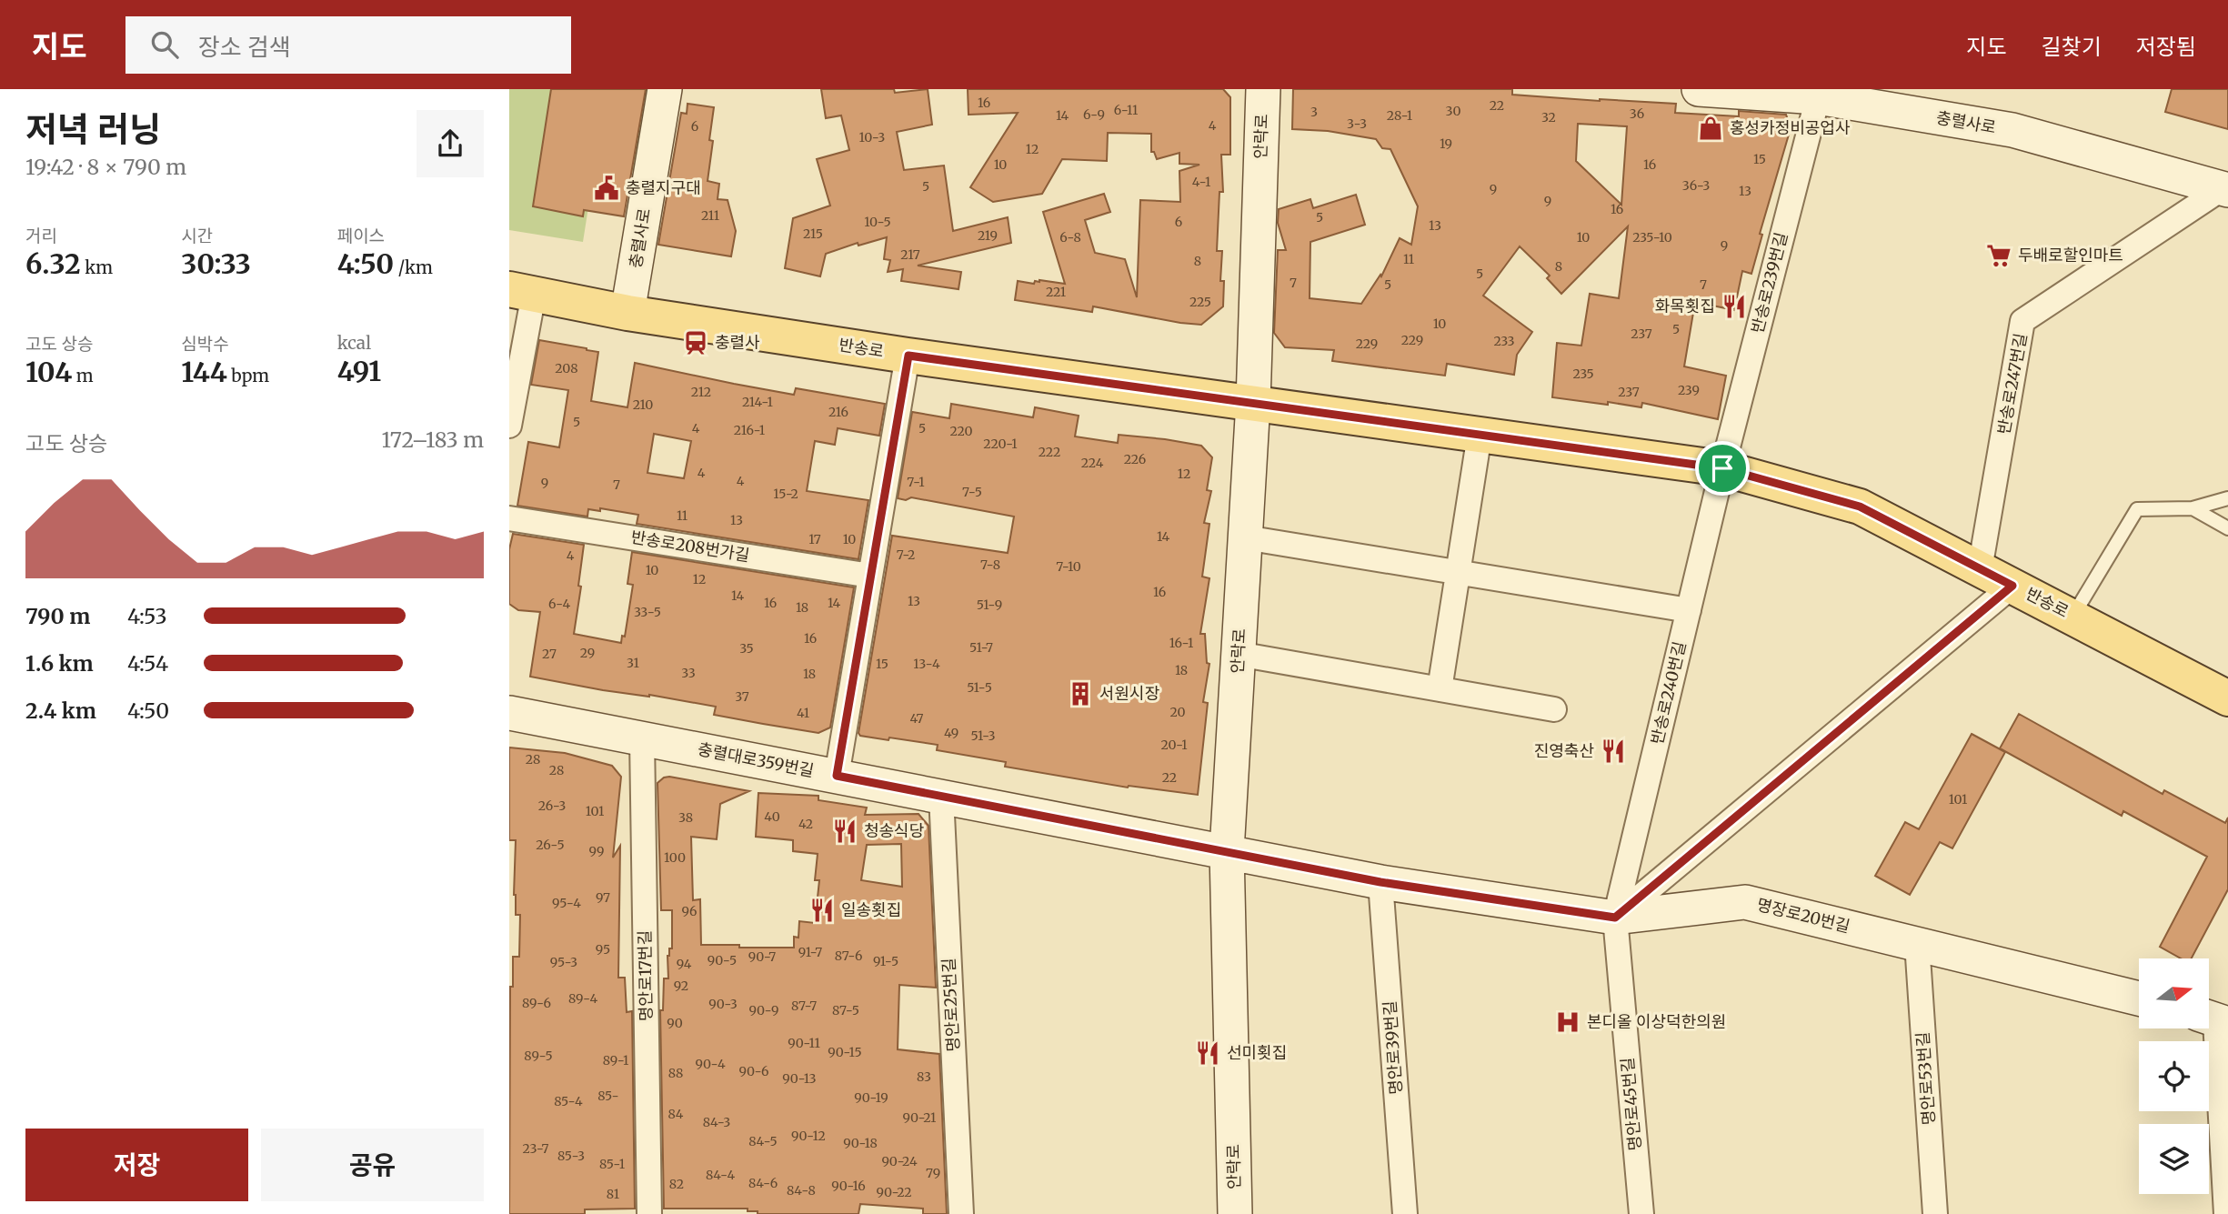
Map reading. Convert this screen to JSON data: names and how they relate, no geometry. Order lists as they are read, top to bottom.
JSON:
{
  "streets": {
    "main road": ["반송로"],
    "street": [
      "충렬사로",
      "안락로",
      "반송로239번길",
      "반송로247번길",
      "반송로208번가길",
      "반송로240번길",
      "충렬대로359번길",
      "명장로20번길",
      "명안로17번길",
      "명안로25번길",
      "명안로39번길",
      "명안로53번길",
      "명안로45번길"
    ]
  },
  "crossings": [
    ["충렬사로", "반송로239번길"],
    ["충렬사로", "반송로"],
    ["충렬사로", "반송로247번길"],
    ["안락로", "반송로"],
    ["안락로", "충렬대로359번길"],
    ["안락로", "명장로20번길"],
    ["반송로239번길", "반송로"],
    ["반송로239번길", "반송로240번길"],
    ["반송로", "반송로247번길"],
    ["반송로", "반송로240번길"],
    ["반송로240번길", "명장로20번길"],
    ["반송로240번길", "명안로45번길"],
    ["충렬대로359번길", "명장로20번길"],
    ["충렬대로359번길", "명안로17번길"],
    ["충렬대로359번길", "명안로25번길"],
    ["명장로20번길", "명안로39번길"],
    ["명장로20번길", "명안로53번길"],
    ["명장로20번길", "명안로45번길"]
  ],
  "places": {
    "shop": ["홍성카정비공업사"],
    "public building": ["충렬지구대"],
    "supermarket": ["두배로할인마트"],
    "restaurant": [
      "화목횟집",
      "진영축산",
      "청송식당",
      "일송횟집",
      "선미횟집"
    ],
    "station": ["충렬사"],
    "building": ["서원시장"],
    "hospital": ["본디올 이상덕한의원"]
  },
  "house_numbers": [
    "16",
    "22",
    "6-11",
    "30",
    "3",
    "36",
    "6-9",
    "14",
    "28-1",
    "32",
    "3-3",
    "4",
    "6",
    "10-3",
    "19",
    "12",
    "15",
    "10",
    "16",
    "4-1",
    "36-3",
    "5",
    "9",
    "13",
    "9",
    "16",
    "211",
    "5",
    "10-5",
    "6",
    "13",
    "215",
    "219",
    "6-8",
    "10",
    "235-10",
    "9",
    "217",
    "11",
    "8",
    "8",
    "5",
    "7",
    "5",
    "7",
    "221",
    "225",
    "10",
    "5",
    "237",
    "229",
    "233",
    "229",
    "208",
    "235",
    "239",
    "212",
    "237",
    "214-1",
    "210",
    "216",
    "5",
    "4",
    "5",
    "216-1",
    "220",
    "220-1",
    "222",
    "226",
    "224",
    "4",
    "12",
    "4",
    "7-1",
    "9",
    "7",
    "7-5",
    "15-2",
    "11",
    "13",
    "14",
    "17",
    "10",
    "7-2",
    "4",
    "7-8",
    "7-10",
    "10",
    "12",
    "16",
    "14",
    "13",
    "16",
    "14",
    "6-4",
    "51-9",
    "18",
    "33-5",
    "16",
    "16-1",
    "51-7",
    "35",
    "29",
    "27",
    "31",
    "15",
    "13-4",
    "18",
    "33",
    "18",
    "51-5",
    "37",
    "20",
    "41",
    "47",
    "49",
    "51-3",
    "20-1",
    "28",
    "28",
    "22",
    "101",
    "26-3",
    "101",
    "40",
    "38",
    "42",
    "26-5",
    "99",
    "100",
    "97",
    "95-4",
    "96",
    "95",
    "91-7",
    "87-6",
    "90-7",
    "90-5",
    "91-5",
    "95-3",
    "94",
    "92",
    "89-4",
    "89-6",
    "90-3",
    "87-7",
    "90-9",
    "87-5",
    "90",
    "90-11",
    "90-15",
    "89-5",
    "89-1",
    "90-4",
    "90-6",
    "88",
    "83",
    "90-13",
    "85-",
    "90-19",
    "85-4",
    "84",
    "90-21",
    "84-3",
    "90-12",
    "84-5",
    "90-18",
    "23-7",
    "85-3",
    "90-24",
    "85-1",
    "79",
    "84-4",
    "84-6",
    "82",
    "90-16",
    "84-8",
    "90-22",
    "81"
  ],
  "north": "right",
  "page": {
    "header": "지도",
    "search": "장소 검색",
    "nav": ["지도", "길찾기", "저장됨"],
    "heading": ["저녁 러닝", "19:42 · 8 × 790 m"],
    "stats": [
      ["거리", "6.32 km"],
      ["시간", "30:33"],
      ["페이스", "4:50 /km"],
      ["고도 상승", "104 m"],
      ["심박수", "144 bpm"],
      ["kcal", "491"]
    ],
    "chart": ["고도 상승", "172–183 m"],
    "list": [
      {
        "name": "790 m",
        "note": "4:53"
      },
      {
        "name": "1.6 km",
        "note": "4:54"
      },
      {
        "name": "2.4 km",
        "note": "4:50"
      }
    ],
    "buttons": ["저장", "공유"]
  }
}
